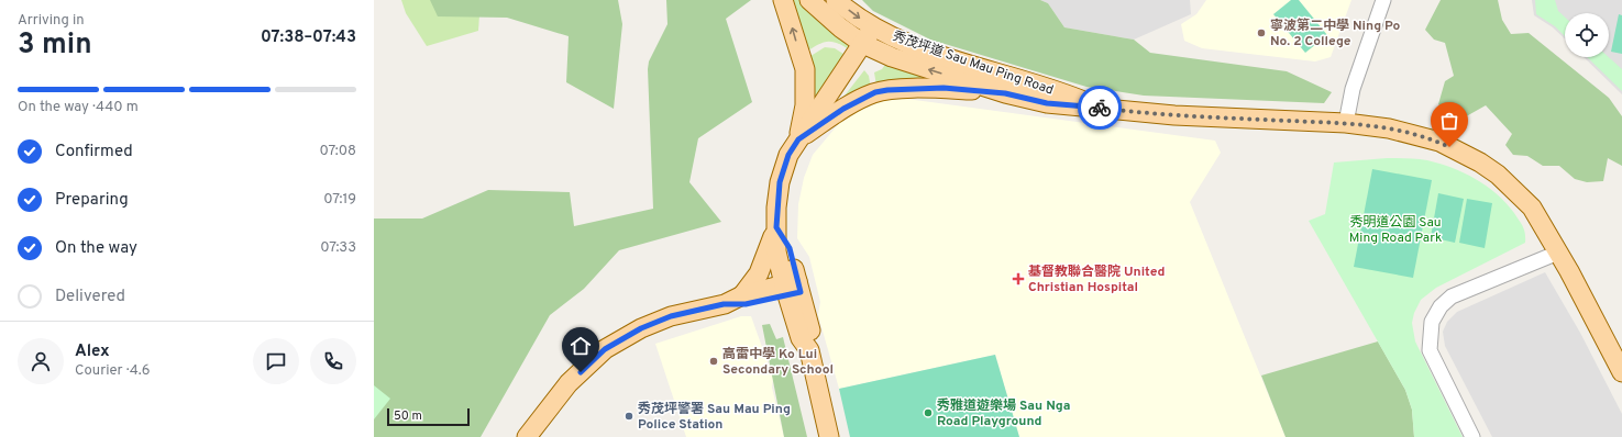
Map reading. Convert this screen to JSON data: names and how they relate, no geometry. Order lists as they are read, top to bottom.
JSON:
{
  "streets": {
    "main road": ["秀茂坪道 Sau Mau Ping Road"]
  },
  "parks": ["秀明道公園 Sau Ming Road Park"],
  "places": {
    "other": [
      "寧波第二中學 Ning Po No. 2 College",
      "高雷中學 Ko Lui Secondary School",
      "秀雅道遊樂場 Sau Nga Road Playground",
      "秀茂坪警署 Sau Mau Ping Police Station"
    ],
    "health": ["基督教聯合醫院 United Christian Hospital"]
  },
  "scale_bar": "50 m",
  "page": {
    "heading": ["3 min", "Arriving in", "07:38–07:43"],
    "panel": ["Alex", "Courier · 4.6"],
    "bar": "On the way · 440 m",
    "list": [
      ["Confirmed", "07:08"],
      ["Preparing", "07:19"],
      ["On the way", "07:33"],
      "Delivered"
    ],
    "scale": "50 m"
  }
}
